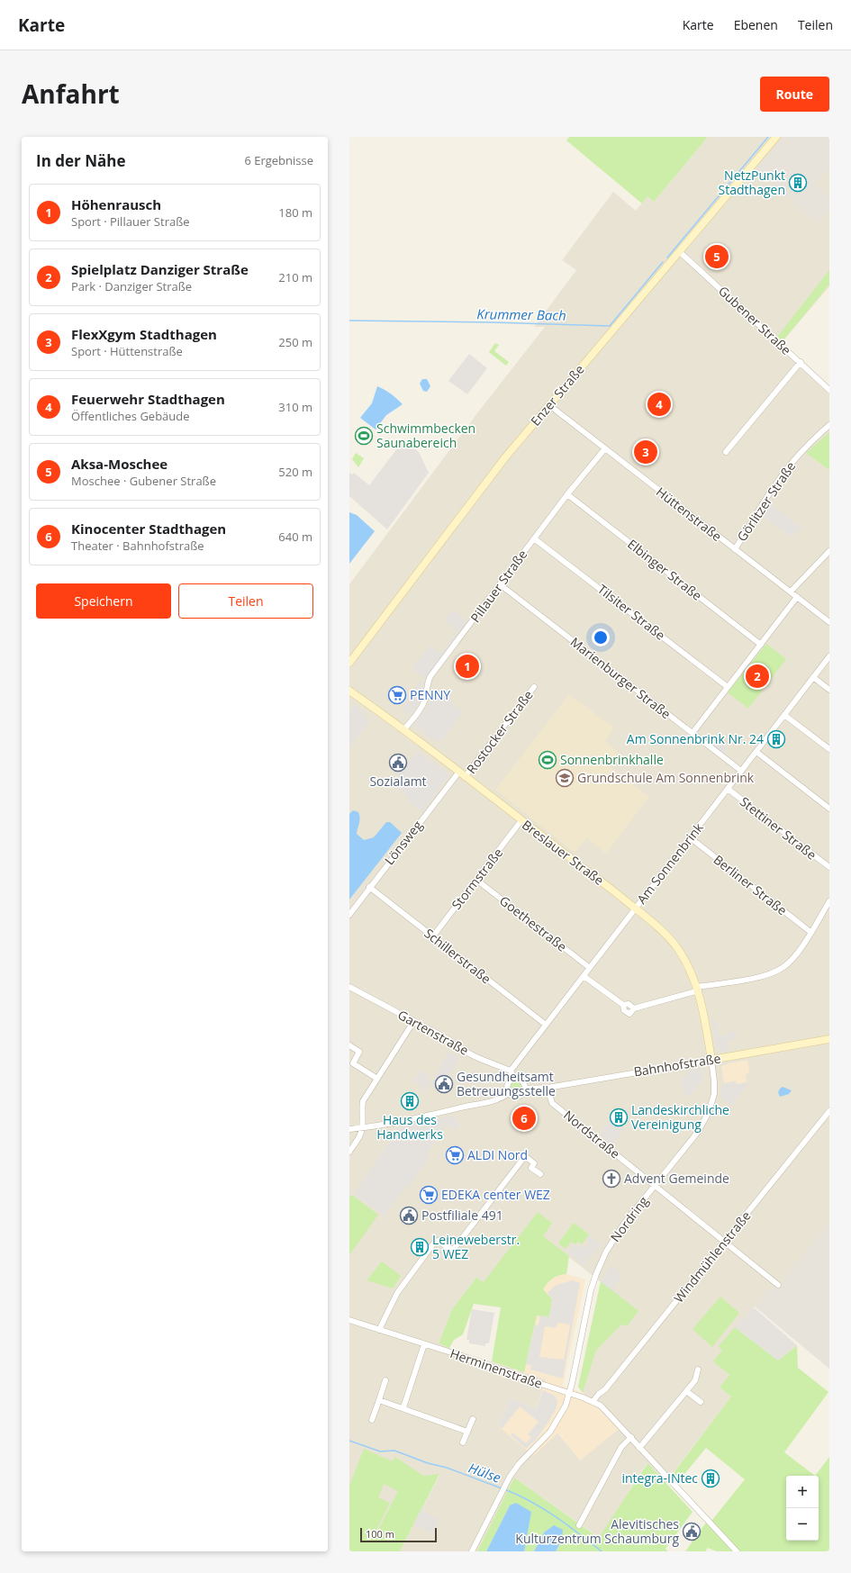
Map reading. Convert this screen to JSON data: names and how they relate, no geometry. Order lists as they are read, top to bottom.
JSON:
{
  "streets": {
    "main road": ["Enzer Straße", "Breslauer Straße", "Bahnhofstraße"],
    "street": [
      "Gubener Straße",
      "Görlitzer Straße",
      "Hüttenstraße",
      "Elbinger Straße",
      "Pillauer Straße",
      "Tilsiter Straße",
      "Marienburger Straße",
      "Rostocker Straße",
      "Stettiner Straße",
      "Lönsweg",
      "Am Sonnenbrink",
      "Stormstraße",
      "Berliner Straße",
      "Goethestraße",
      "Schillerstraße",
      "Gartenstraße",
      "Nordstraße",
      "Nordring",
      "Windmühlenstraße",
      "Herminenstraße"
    ]
  },
  "crossings": [
    ["Gubener Straße", "Enzer Straße"],
    ["Enzer Straße", "Hüttenstraße"],
    ["Görlitzer Straße", "Hüttenstraße"],
    ["Hüttenstraße", "Pillauer Straße"],
    ["Elbinger Straße", "Pillauer Straße"],
    ["Pillauer Straße", "Tilsiter Straße"],
    ["Pillauer Straße", "Marienburger Straße"],
    ["Pillauer Straße", "Breslauer Straße"],
    ["Marienburger Straße", "Am Sonnenbrink"],
    ["Rostocker Straße", "Breslauer Straße"],
    ["Stettiner Straße", "Am Sonnenbrink"],
    ["Lönsweg", "Breslauer Straße"],
    ["Lönsweg", "Schillerstraße"],
    ["Breslauer Straße", "Am Sonnenbrink"],
    ["Breslauer Straße", "Stormstraße"],
    ["Breslauer Straße", "Bahnhofstraße"],
    ["Breslauer Straße", "Nordring"],
    ["Am Sonnenbrink", "Berliner Straße"],
    ["Am Sonnenbrink", "Goethestraße"],
    ["Am Sonnenbrink", "Schillerstraße"],
    ["Am Sonnenbrink", "Gartenstraße"],
    ["Stormstraße", "Goethestraße"],
    ["Stormstraße", "Schillerstraße"],
    ["Bahnhofstraße", "Nordstraße"],
    ["Bahnhofstraße", "Nordring"],
    ["Nordstraße", "Nordring"],
    ["Nordstraße", "Windmühlenstraße"],
    ["Nordring", "Herminenstraße"],
    ["Windmühlenstraße", "Herminenstraße"]
  ],
  "water": ["Krummer Bach", "Hülse"],
  "places": {
    "building": [
      "NetzPunkt Stadthagen",
      "Am Sonnenbrink Nr. 24",
      "Haus des Handwerks",
      "Landeskirchliche Vereinigung",
      "Leineweberstr. 5 WEZ",
      "integra-INtec"
    ],
    "sports": ["Schwimmbecken Saunabereich", "Sonnenbrinkhalle"],
    "supermarket": ["PENNY", "ALDI Nord", "EDEKA center WEZ"],
    "public building": [
      "Sozialamt",
      "Gesundheitsamt Betreuungsstelle",
      "Postfiliale 491",
      "Alevitisches Kulturzentrum Schaumburg"
    ],
    "school or university": ["Grundschule Am Sonnenbrink"],
    "church": ["Advent Gemeinde"]
  },
  "scale_bar": "100 m",
  "page": {
    "header": "Karte",
    "nav": ["Karte", "Ebenen", "Teilen"],
    "title": "Anfahrt",
    "buttons": [
      "Route",
      ["Speichern", "Teilen"]
    ],
    "heading": ["In der Nähe", "6 Ergebnisse"],
    "list": [
      {
        "mark": "1",
        "name": "Höhenrausch",
        "note": "Sport · Pillauer Straße",
        "value": "180 m"
      },
      {
        "mark": "2",
        "name": "Spielplatz Danziger Straße",
        "note": "Park · Danziger Straße",
        "value": "210 m"
      },
      {
        "mark": "3",
        "name": "FlexXgym Stadthagen",
        "note": "Sport · Hüttenstraße",
        "value": "250 m"
      },
      {
        "mark": "4",
        "name": "Feuerwehr Stadthagen",
        "note": "Öffentliches Gebäude",
        "value": "310 m"
      },
      {
        "mark": "5",
        "name": "Aksa-Moschee",
        "note": "Moschee · Gubener Straße",
        "value": "520 m"
      },
      {
        "mark": "6",
        "name": "Kinocenter Stadthagen",
        "note": "Theater · Bahnhofstraße",
        "value": "640 m"
      }
    ],
    "pins": [
      "5",
      "4",
      "3",
      "1",
      "2",
      "6"
    ],
    "map_buttons": ["+", "−"],
    "scale": "100 m"
  }
}
